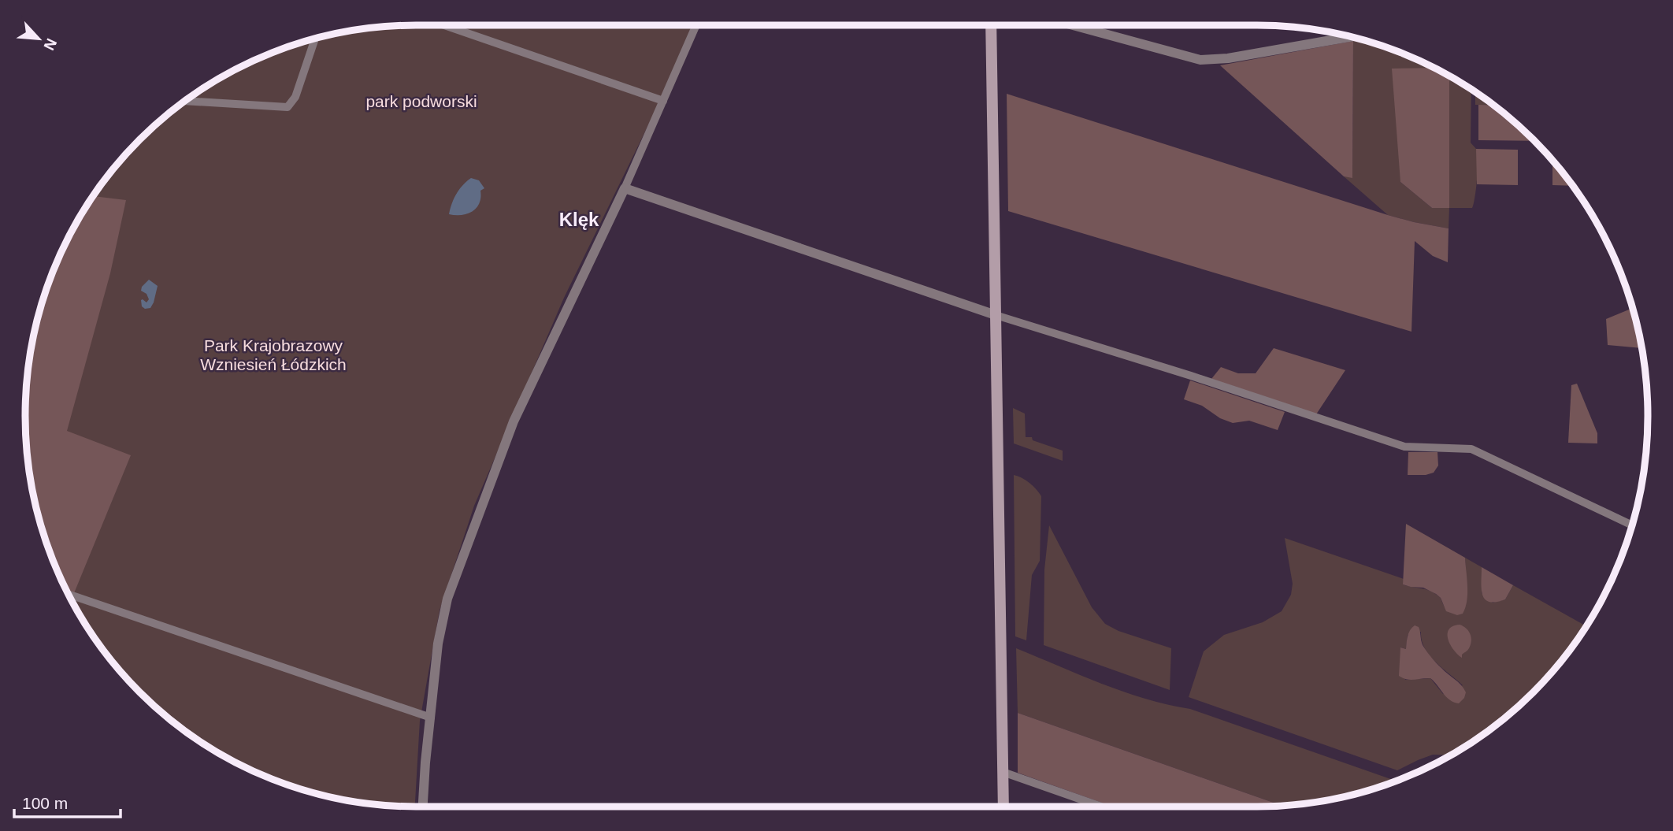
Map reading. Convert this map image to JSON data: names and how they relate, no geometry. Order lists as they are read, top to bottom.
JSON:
{
  "districts": ["Klęk"],
  "parks": ["park podworski", "Park Krajobrazowy Wzniesień Łódzkich"],
  "scale_bar": "100 m",
  "north": "bottom right"
}
